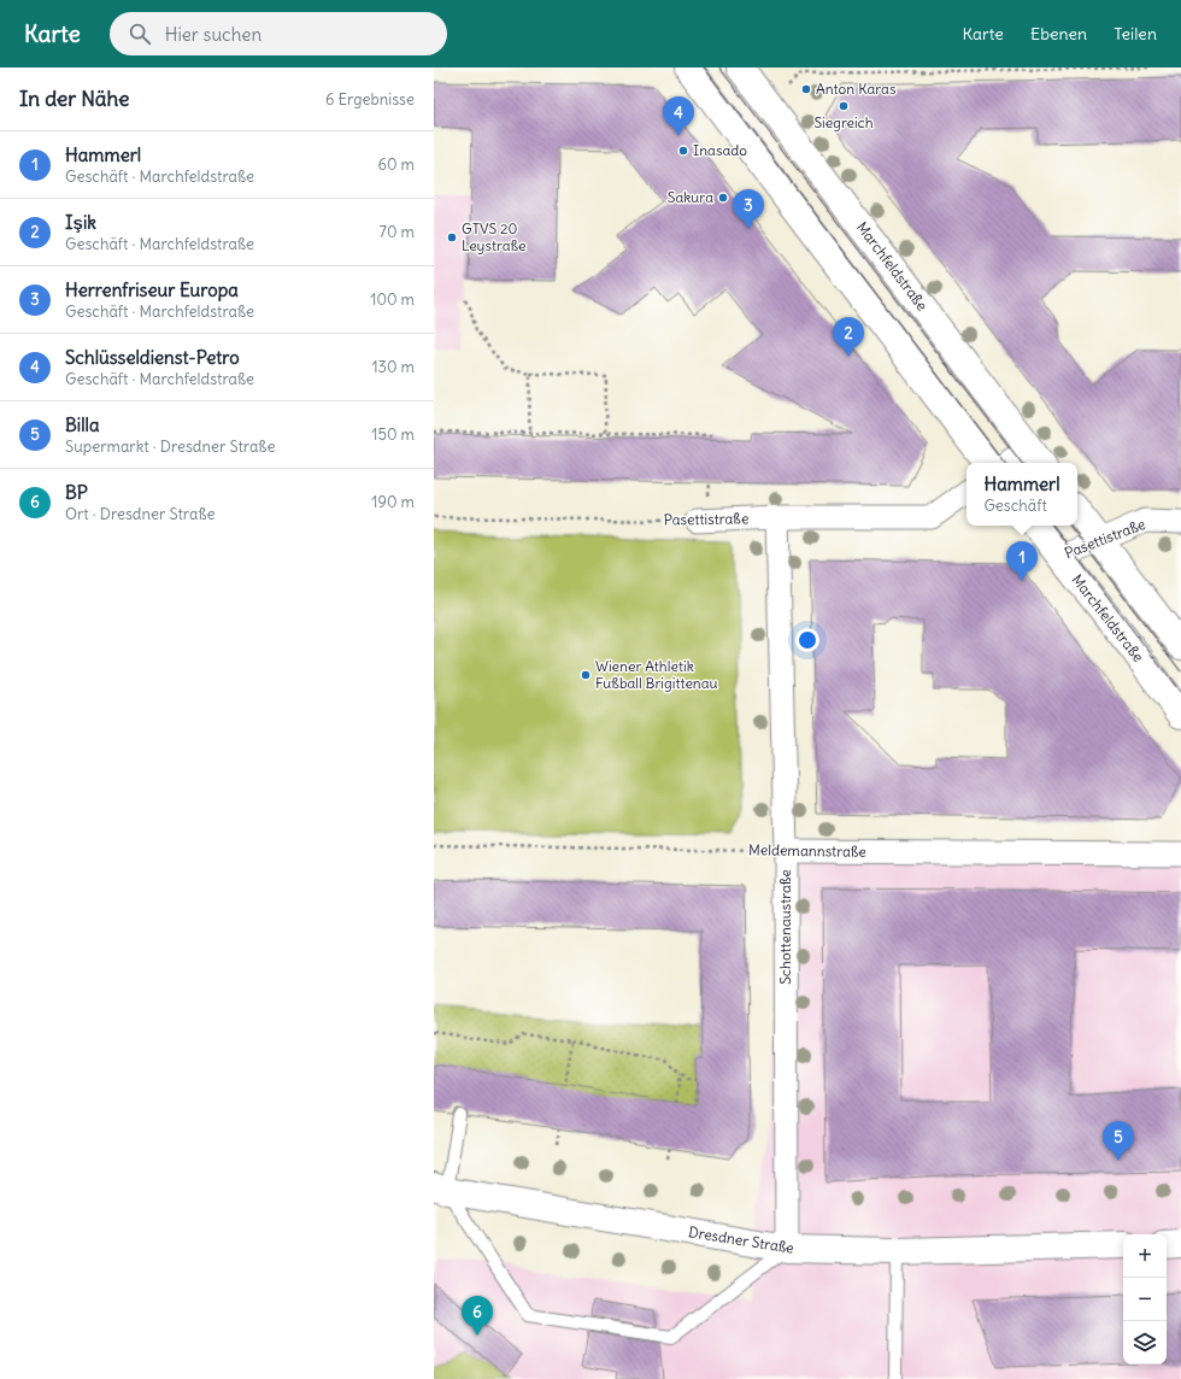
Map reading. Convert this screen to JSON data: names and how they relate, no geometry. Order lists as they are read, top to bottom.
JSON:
{
  "streets": {
    "street": [
      "Marchfeldstraße",
      "Pasettistraße",
      "Meldemannstraße",
      "Schottenaustraße",
      "Dresdner Straße"
    ]
  },
  "crossings": [
    ["Marchfeldstraße", "Pasettistraße"],
    ["Pasettistraße", "Schottenaustraße"],
    ["Meldemannstraße", "Schottenaustraße"],
    ["Schottenaustraße", "Dresdner Straße"]
  ],
  "places": [
    "Anton Karas",
    "Siegreich",
    "Inasado",
    "Sakura",
    "GTVS 20 Leystraße",
    "Wiener Athletik Fußball Brigittenau"
  ],
  "page": {
    "header": "Karte",
    "search": "Hier suchen",
    "nav": ["Karte", "Ebenen", "Teilen"],
    "heading": ["In der Nähe", "6 Ergebnisse"],
    "pins": [
      "4",
      "3",
      "2",
      "1",
      "5",
      "6"
    ],
    "list": [
      {
        "mark": "1",
        "name": "Hammerl",
        "note": "Geschäft · Marchfeldstraße",
        "value": "60 m"
      },
      {
        "mark": "2",
        "name": "Işik",
        "note": "Geschäft · Marchfeldstraße",
        "value": "70 m"
      },
      {
        "mark": "3",
        "name": "Herrenfriseur Europa",
        "note": "Geschäft · Marchfeldstraße",
        "value": "100 m"
      },
      {
        "mark": "4",
        "name": "Schlüsseldienst-Petro",
        "note": "Geschäft · Marchfeldstraße",
        "value": "130 m"
      },
      {
        "mark": "5",
        "name": "Billa",
        "note": "Supermarkt · Dresdner Straße",
        "value": "150 m"
      },
      {
        "mark": "6",
        "name": "BP",
        "note": "Ort · Dresdner Straße",
        "value": "190 m"
      }
    ],
    "popup": ["Hammerl", "Geschäft"],
    "map_buttons": ["+", "−"]
  }
}
